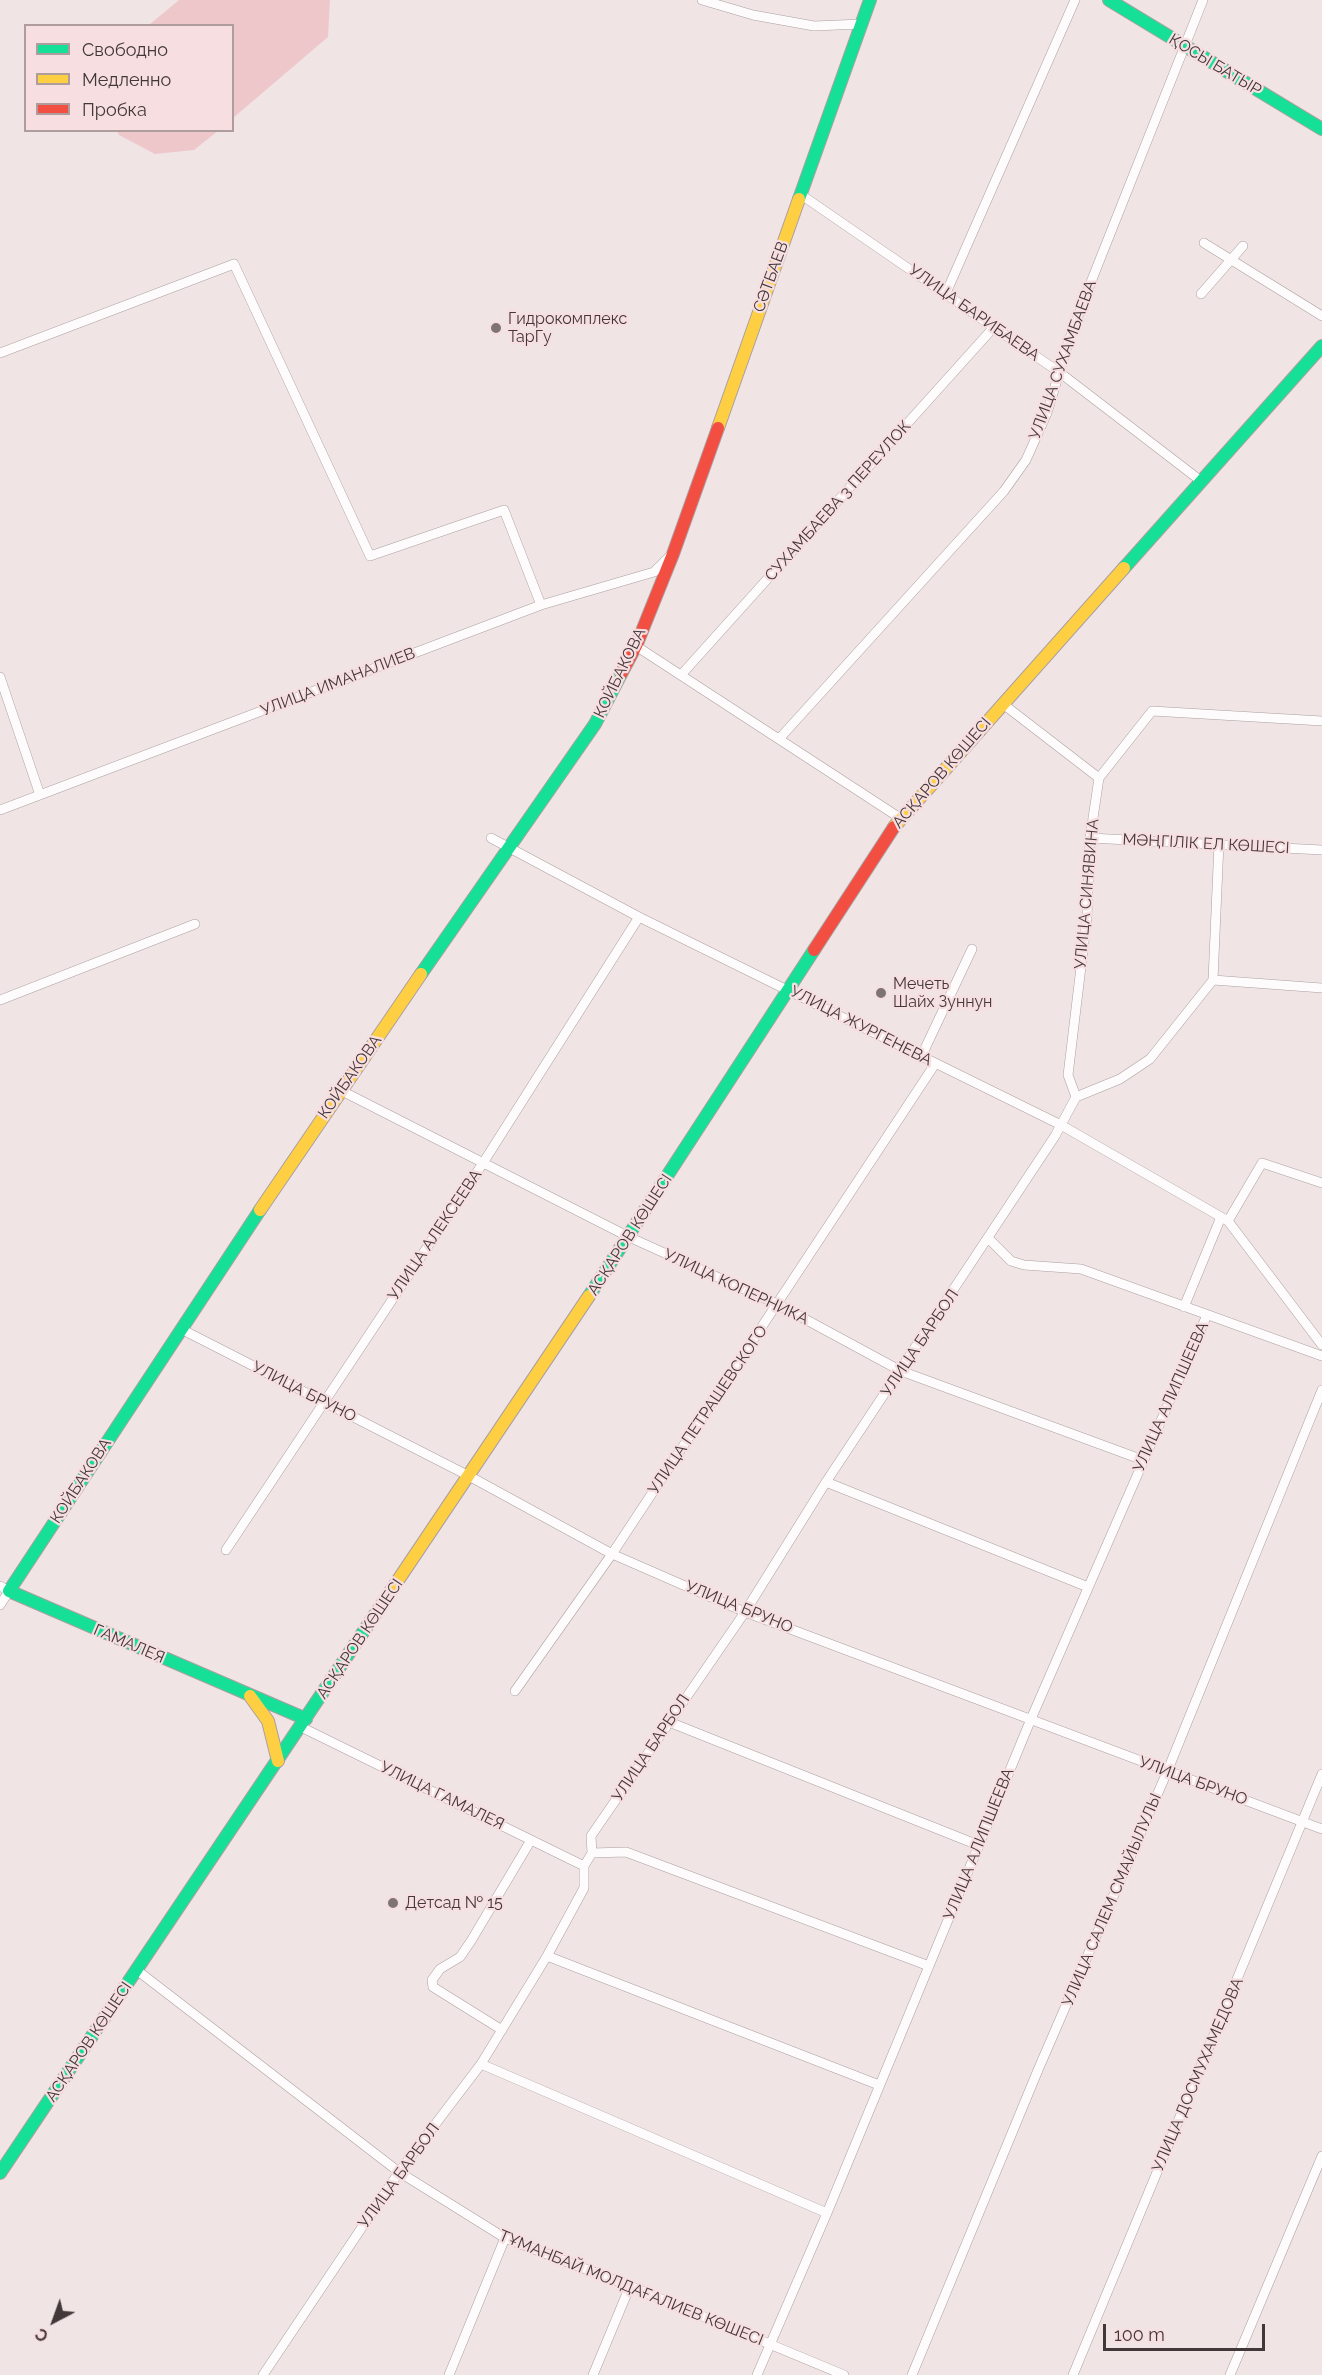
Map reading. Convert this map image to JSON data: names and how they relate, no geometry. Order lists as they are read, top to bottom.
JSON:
{
  "streets": {
    "street": [
      "ҚОСЫ БАТЫР",
      "СӘТБАЕВ",
      "УЛИЦА БАРИБАЕВА",
      "УЛИЦА СУХАМБАЕВА",
      "СУХАМБАЕВА 3 ПЕРЕУЛОК",
      "КОЙБАКОВА",
      "УЛИЦА ИМАНАЛИЕВ",
      "АСҚАРОВ КӨШЕСІ",
      "МӘҢГІЛІК ЕЛ КӨШЕСІ",
      "УЛИЦА СИНЯВИНА",
      "УЛИЦА ЖУРГЕНЕВА",
      "УЛИЦА АЛЕКСЕЕВА",
      "УЛИЦА КОПЕРНИКА",
      "УЛИЦА БАРБОЛ",
      "УЛИЦА БРУНО",
      "УЛИЦА АЛИПШЕЕВА",
      "УЛИЦА ПЕТРАШЕВСКОГО",
      "ГАМАЛЕЯ",
      "УЛИЦА ГАМАЛЕЯ",
      "УЛИЦА САЛЕМ СМАЙЫЛУЛЫ",
      "УЛИЦА ДОСМУХАМЕДОВА",
      "ТҰМАНБАЙ МОЛДАҒАЛИЕВ КӨШЕСІ"
    ]
  },
  "crossings": [
    ["ҚОСЫ БАТЫР", "УЛИЦА СУХАМБАЕВА"],
    ["СӘТБАЕВ", "УЛИЦА БАРИБАЕВА"],
    ["СӘТБАЕВ", "КОЙБАКОВА"],
    ["СӘТБАЕВ", "УЛИЦА ИМАНАЛИЕВ"],
    ["УЛИЦА БАРИБАЕВА", "УЛИЦА СУХАМБАЕВА"],
    ["УЛИЦА БАРИБАЕВА", "СУХАМБАЕВА 3 ПЕРЕУЛОК"],
    ["УЛИЦА БАРИБАЕВА", "АСҚАРОВ КӨШЕСІ"],
    ["КОЙБАКОВА", "УЛИЦА ИМАНАЛИЕВ"],
    ["КОЙБАКОВА", "УЛИЦА ЖУРГЕНЕВА"],
    ["КОЙБАКОВА", "УЛИЦА КОПЕРНИКА"],
    ["КОЙБАКОВА", "УЛИЦА БРУНО"],
    ["КОЙБАКОВА", "ГАМАЛЕЯ"],
    ["АСҚАРОВ КӨШЕСІ", "УЛИЦА ЖУРГЕНЕВА"],
    ["АСҚАРОВ КӨШЕСІ", "УЛИЦА КОПЕРНИКА"],
    ["АСҚАРОВ КӨШЕСІ", "УЛИЦА БРУНО"],
    ["АСҚАРОВ КӨШЕСІ", "ГАМАЛЕЯ"],
    ["АСҚАРОВ КӨШЕСІ", "УЛИЦА ГАМАЛЕЯ"],
    ["АСҚАРОВ КӨШЕСІ", "ТҰМАНБАЙ МОЛДАҒАЛИЕВ КӨШЕСІ"],
    ["МӘҢГІЛІК ЕЛ КӨШЕСІ", "УЛИЦА СИНЯВИНА"],
    ["УЛИЦА ЖУРГЕНЕВА", "УЛИЦА АЛЕКСЕЕВА"],
    ["УЛИЦА ЖУРГЕНЕВА", "УЛИЦА БАРБОЛ"],
    ["УЛИЦА ЖУРГЕНЕВА", "УЛИЦА ПЕТРАШЕВСКОГО"],
    ["УЛИЦА АЛЕКСЕЕВА", "УЛИЦА КОПЕРНИКА"],
    ["УЛИЦА АЛЕКСЕЕВА", "УЛИЦА БРУНО"],
    ["УЛИЦА КОПЕРНИКА", "УЛИЦА БАРБОЛ"],
    ["УЛИЦА КОПЕРНИКА", "УЛИЦА АЛИПШЕЕВА"],
    ["УЛИЦА КОПЕРНИКА", "УЛИЦА ПЕТРАШЕВСКОГО"],
    ["УЛИЦА БАРБОЛ", "УЛИЦА БРУНО"],
    ["УЛИЦА БАРБОЛ", "УЛИЦА ГАМАЛЕЯ"],
    ["УЛИЦА БАРБОЛ", "ТҰМАНБАЙ МОЛДАҒАЛИЕВ КӨШЕСІ"],
    ["УЛИЦА БРУНО", "УЛИЦА АЛИПШЕЕВА"],
    ["УЛИЦА БРУНО", "УЛИЦА ПЕТРАШЕВСКОГО"],
    ["УЛИЦА БРУНО", "УЛИЦА САЛЕМ СМАЙЫЛУЛЫ"],
    ["УЛИЦА БРУНО", "УЛИЦА ДОСМУХАМЕДОВА"],
    ["УЛИЦА АЛИПШЕЕВА", "ТҰМАНБАЙ МОЛДАҒАЛИЕВ КӨШЕСІ"],
    ["ГАМАЛЕЯ", "УЛИЦА ГАМАЛЕЯ"]
  ],
  "places": ["Гидрокомплекс ТарГу", "Мечеть Шайх Зуннун", "Детсад № 15"],
  "legend": ["Свободно", "Медленно", "Пробка"],
  "scale_bar": "100 m",
  "north": "bottom left"
}
